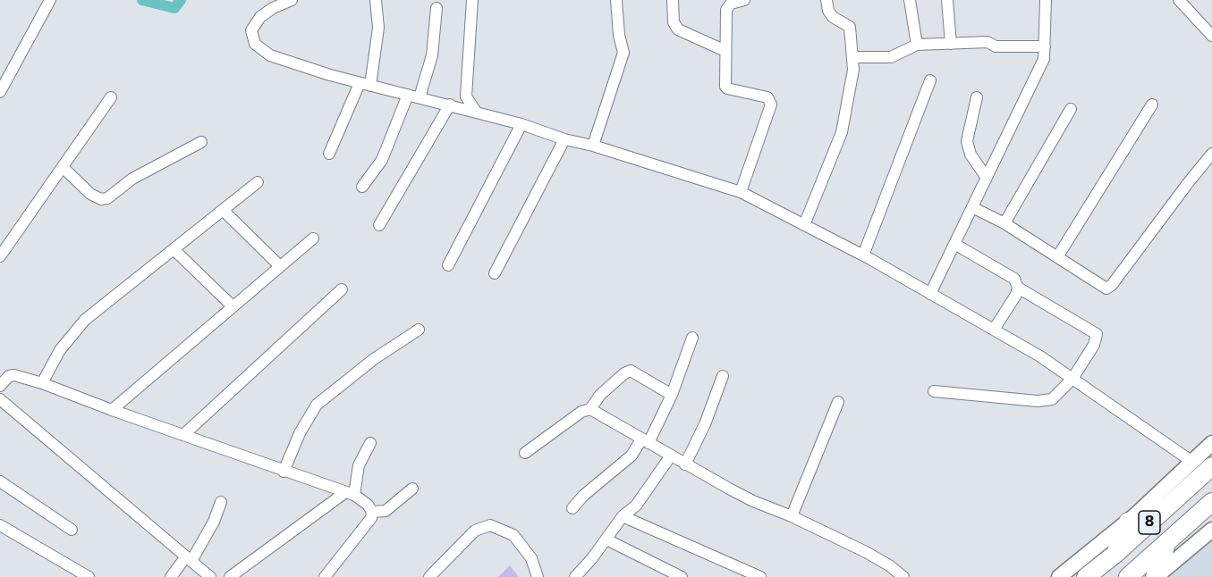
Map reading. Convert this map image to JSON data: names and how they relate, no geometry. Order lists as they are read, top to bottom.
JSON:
{
  "streets": {
    "highway": ["8"]
  }
}
